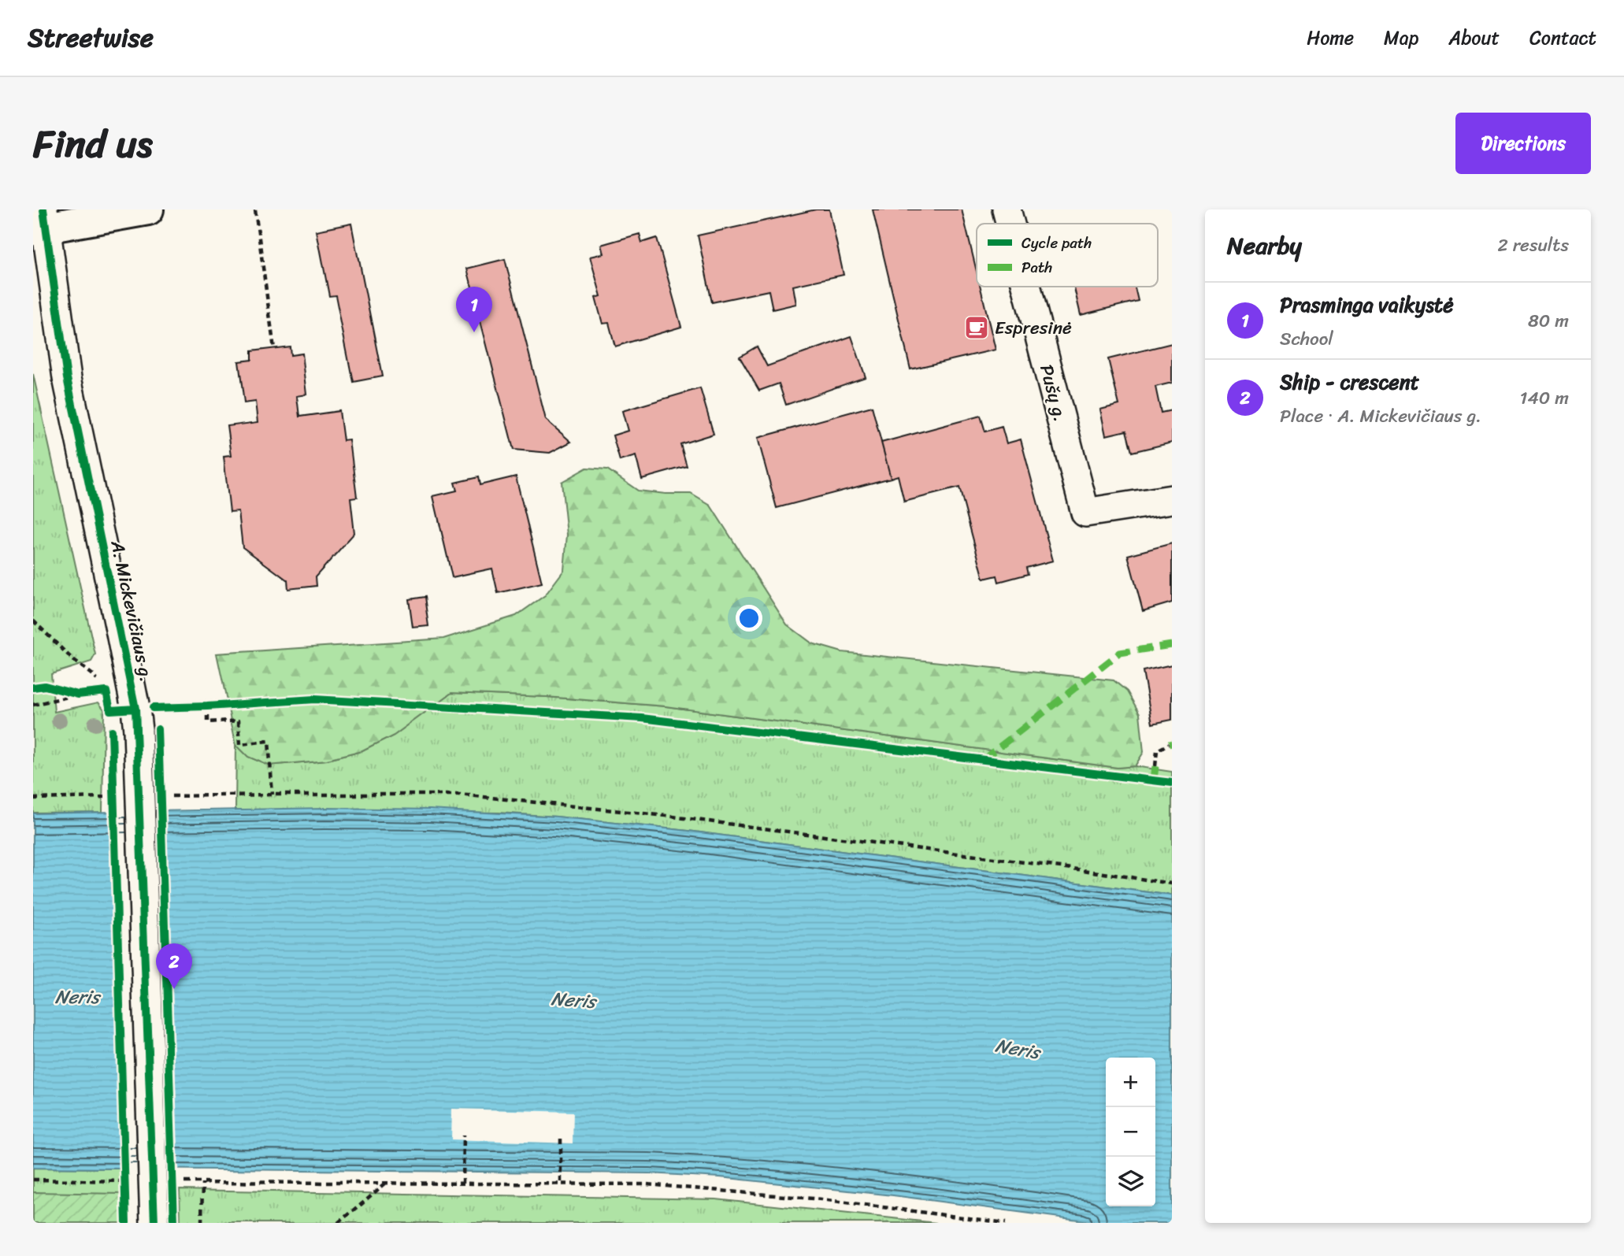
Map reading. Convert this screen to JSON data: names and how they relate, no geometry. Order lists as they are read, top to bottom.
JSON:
{
  "streets": {
    "street": ["Pušų g.", "A. Mickevičiaus g."]
  },
  "water": ["Neris"],
  "places": {
    "cafe": ["Espresinė"]
  },
  "legend": ["Cycle path", "Path"],
  "page": {
    "header": "Streetwise",
    "nav": [
      "Home",
      "Map",
      "About",
      "Contact"
    ],
    "title": "Find us",
    "buttons": "Directions",
    "heading": ["Nearby", "2 results"],
    "list": [
      {
        "mark": "1",
        "name": "Prasminga vaikystė",
        "note": "School",
        "value": "80 m"
      },
      {
        "mark": "2",
        "name": "Ship - crescent",
        "note": "Place · A. Mickevičiaus g.",
        "value": "140 m"
      }
    ],
    "pins": ["1", "2"],
    "map_buttons": ["+", "−"]
  }
}
